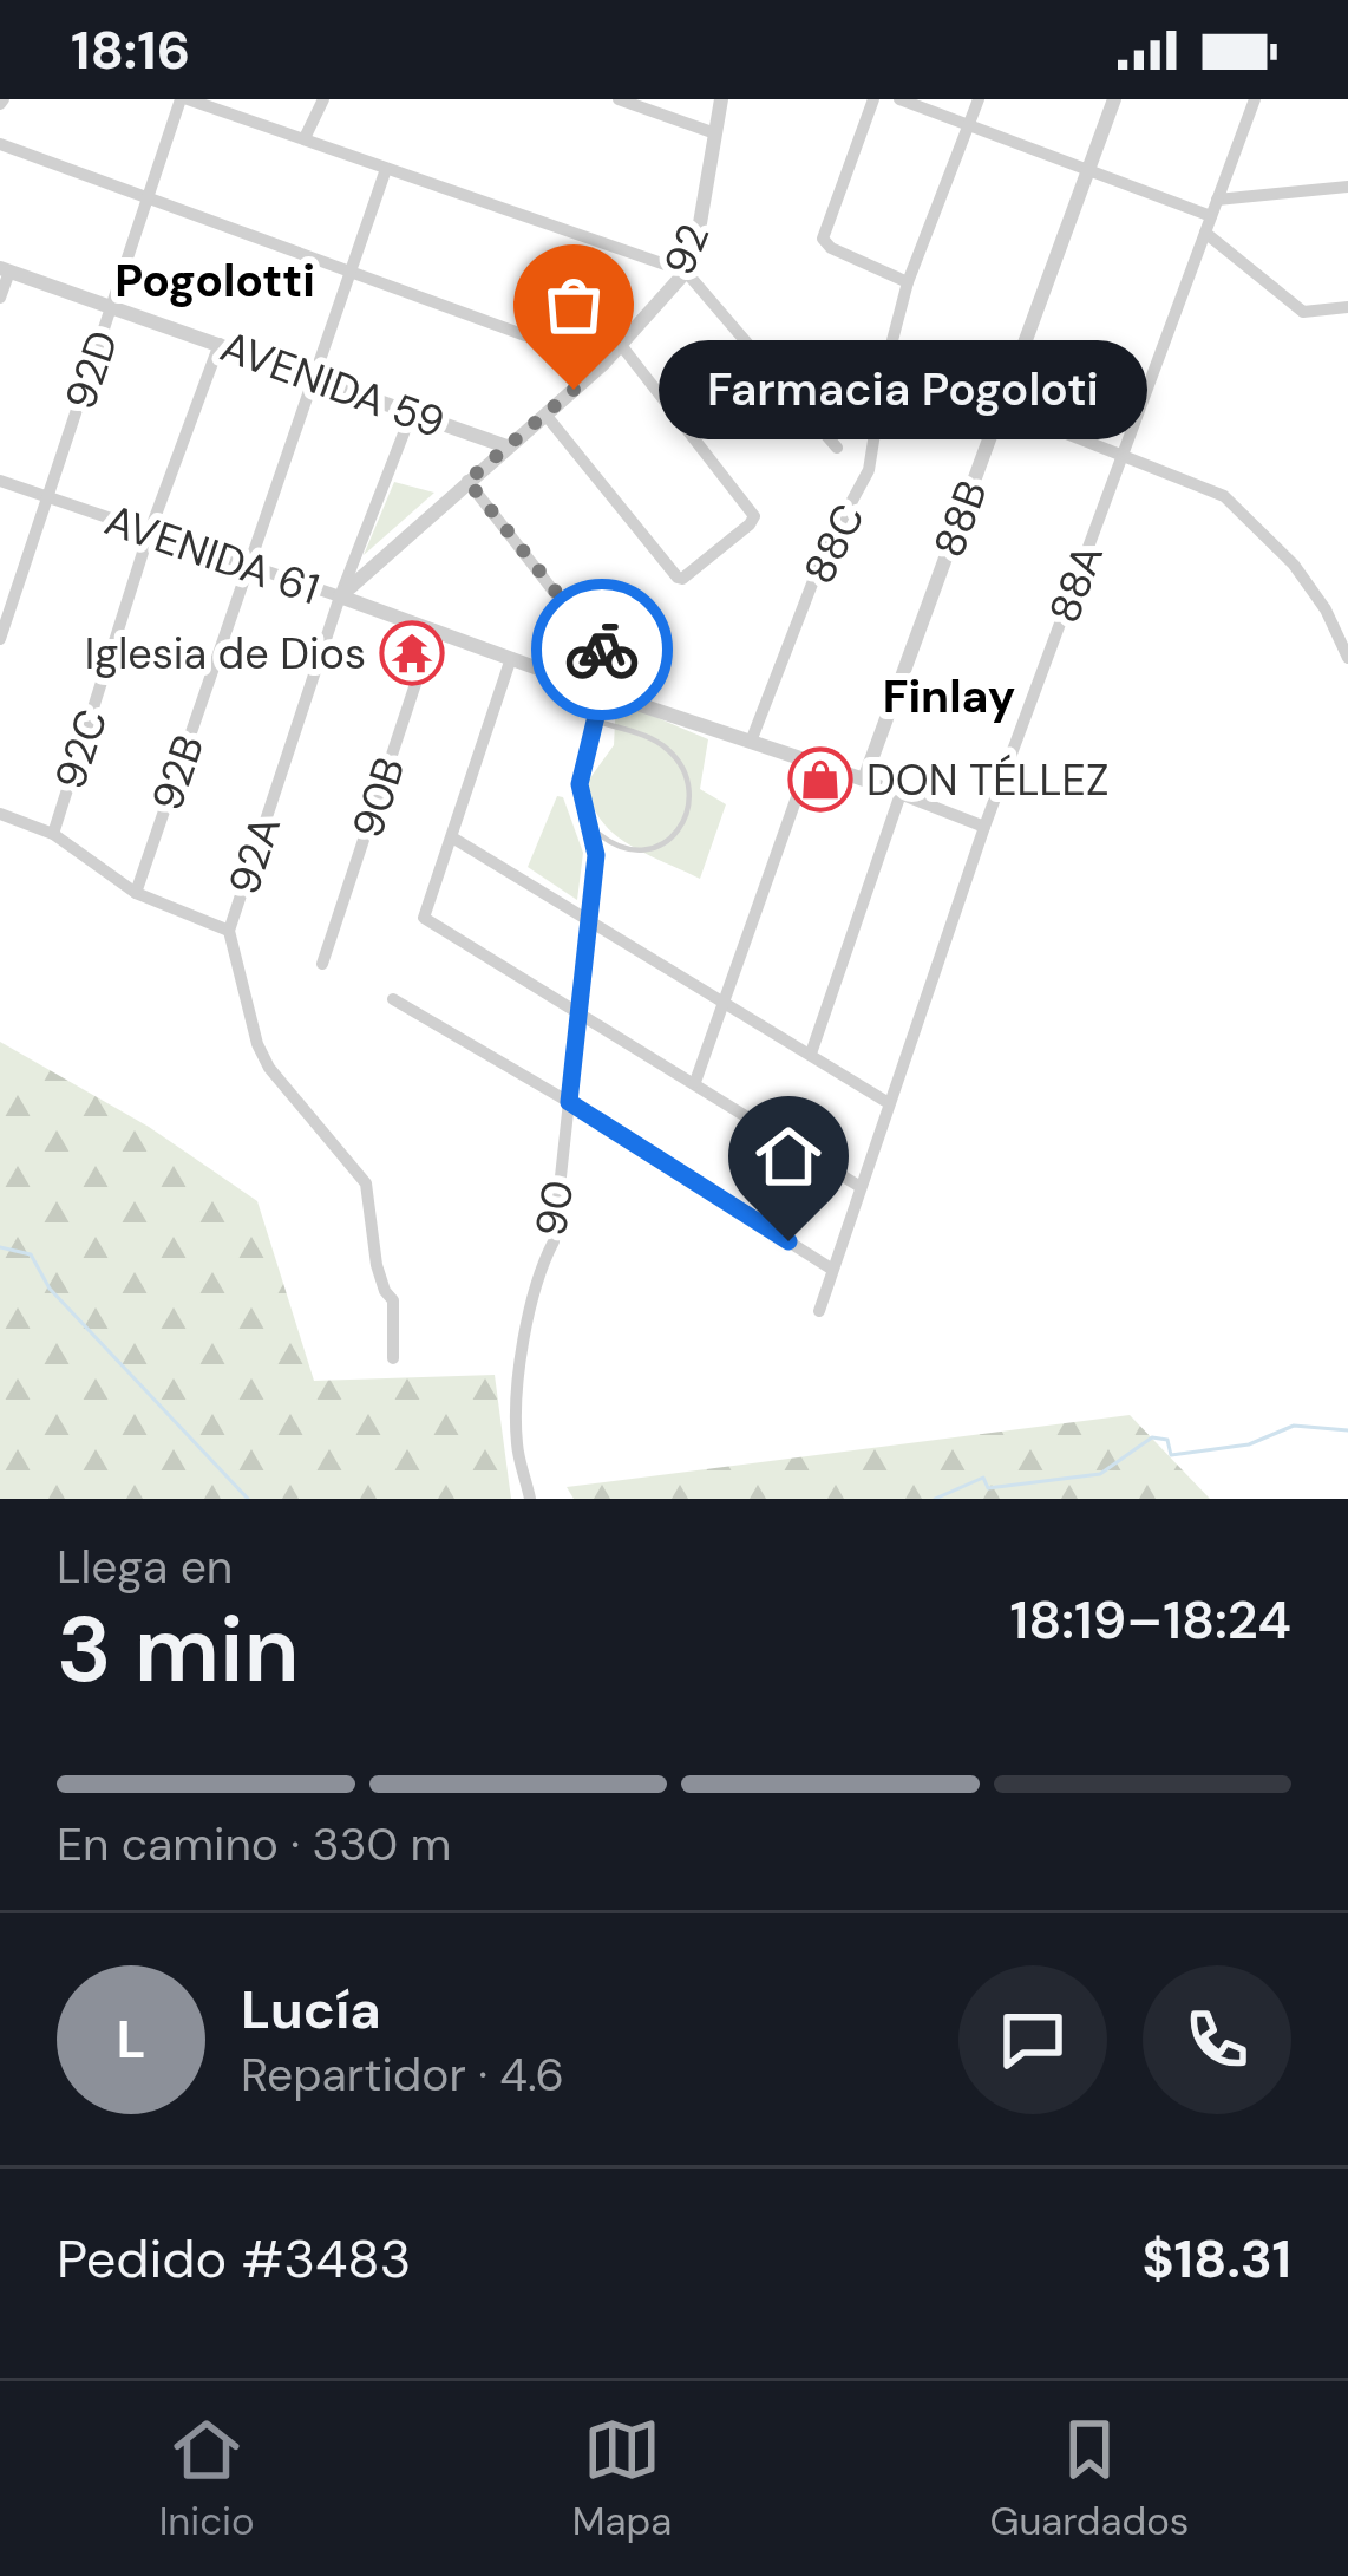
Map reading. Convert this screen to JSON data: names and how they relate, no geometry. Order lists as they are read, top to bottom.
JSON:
{
  "streets": {
    "street": [
      "92",
      "92D",
      "AVENIDA 59",
      "88B",
      "88C",
      "AVENIDA 61",
      "88A",
      "92C",
      "92B",
      "90B",
      "92A",
      "90"
    ]
  },
  "crossings": [
    ["92", "AVENIDA 59"],
    ["92", "AVENIDA 61"],
    ["92", "92A"],
    ["92", "90"],
    ["92D", "AVENIDA 59"],
    ["92D", "AVENIDA 61"],
    ["AVENIDA 59", "92C"],
    ["AVENIDA 59", "92B"],
    ["AVENIDA 59", "92A"],
    ["88B", "AVENIDA 61"],
    ["88C", "AVENIDA 61"],
    ["AVENIDA 61", "88A"],
    ["AVENIDA 61", "92C"],
    ["AVENIDA 61", "92B"],
    ["AVENIDA 61", "90B"],
    ["AVENIDA 61", "92A"],
    ["AVENIDA 61", "90"]
  ],
  "districts": ["Pogolotti", "Finlay"],
  "places": {
    "other": ["Farmacia Pogoloti"],
    "temple": ["Iglesia de Dios"],
    "shop": ["DON TÉLLEZ"]
  },
  "page": {
    "status": "18:16",
    "bubble": "Farmacia Pogoloti",
    "heading": ["3 min", "Llega en", "18:19–18:24"],
    "panel": [
      "Lucía",
      "Repartidor · 4.6",
      "Pedido #3483",
      "$18.31"
    ],
    "bar": "En camino · 330 m",
    "round": "L",
    "tabs": ["Inicio", "Mapa", "Guardados"]
  }
}
